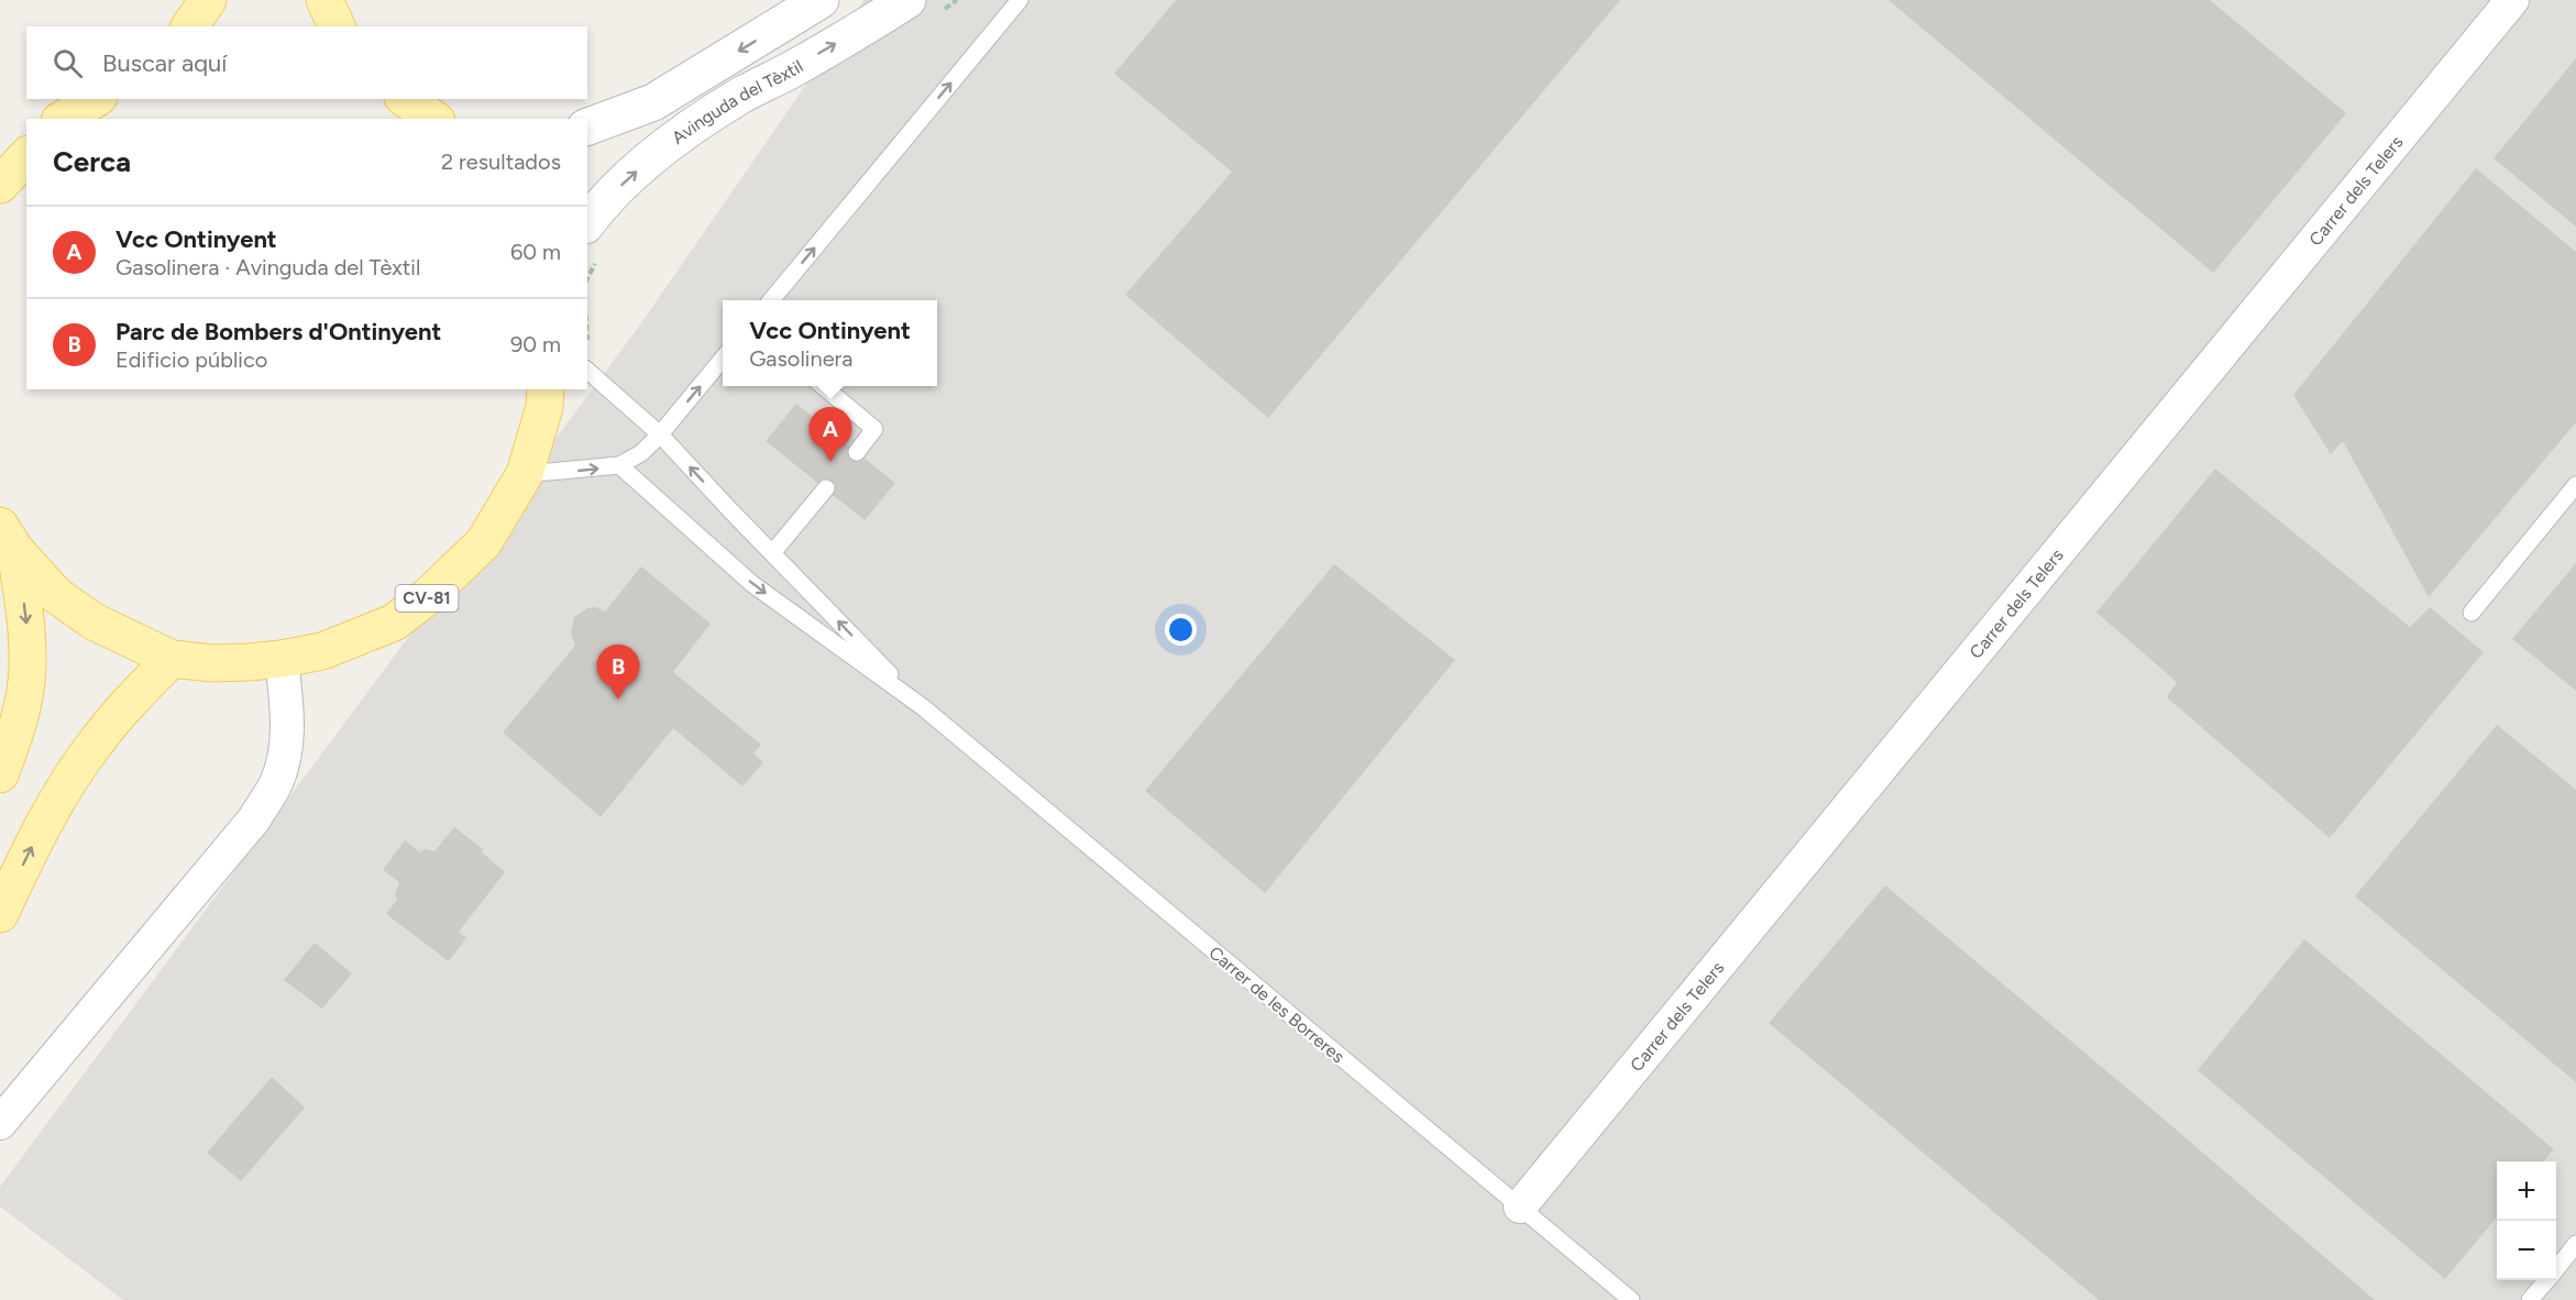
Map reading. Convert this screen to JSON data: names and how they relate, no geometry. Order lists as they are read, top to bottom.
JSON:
{
  "streets": {
    "main road": ["CV-81"],
    "street": ["Avinguda del Tèxtil", "Carrer dels Telers"],
    "lane": ["Carrer de les Borreres"]
  },
  "crossings": [
    ["Carrer dels Telers", "Carrer de les Borreres"]
  ],
  "page": {
    "search": "Buscar aquí",
    "heading": ["Cerca", "2 resultados"],
    "list": [
      {
        "mark": "A",
        "name": "Vcc Ontinyent",
        "note": "Gasolinera · Avinguda del Tèxtil",
        "value": "60 m"
      },
      {
        "mark": "B",
        "name": "Parc de Bombers d'Ontinyent",
        "note": "Edificio público",
        "value": "90 m"
      }
    ],
    "popup": ["Vcc Ontinyent", "Gasolinera"],
    "pins": ["A", "B"],
    "map_buttons": ["+", "−"]
  }
}
